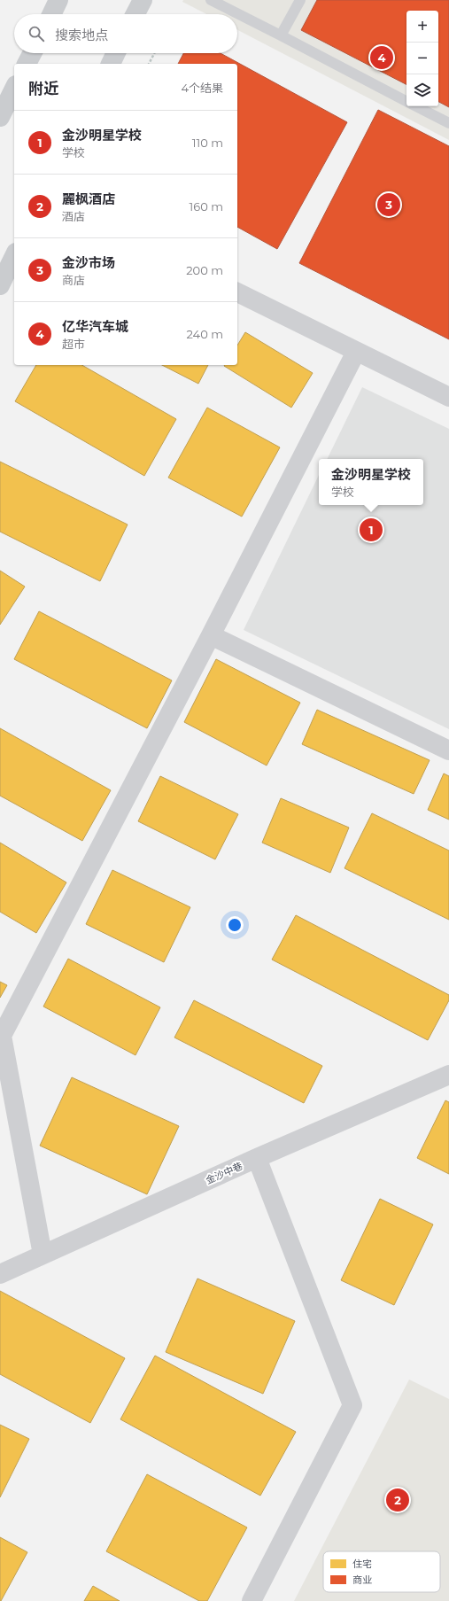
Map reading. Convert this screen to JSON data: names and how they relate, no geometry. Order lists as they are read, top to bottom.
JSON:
{
  "streets": {
    "street": ["金沙中巷"]
  },
  "legend": ["住宅", "商业"],
  "page": {
    "map_buttons": ["+", "−"],
    "search": "搜索地点",
    "pins": [
      "4",
      "3",
      "1",
      "2"
    ],
    "heading": ["附近", "4个结果"],
    "list": [
      {
        "mark": "1",
        "name": "金沙明星学校",
        "note": "学校",
        "value": "110 m"
      },
      {
        "mark": "2",
        "name": "麗枫酒店",
        "note": "酒店",
        "value": "160 m"
      },
      {
        "mark": "3",
        "name": "金沙市场",
        "note": "商店",
        "value": "200 m"
      },
      {
        "mark": "4",
        "name": "亿华汽车城",
        "note": "超市",
        "value": "240 m"
      }
    ],
    "popup": ["金沙明星学校", "学校"]
  }
}
